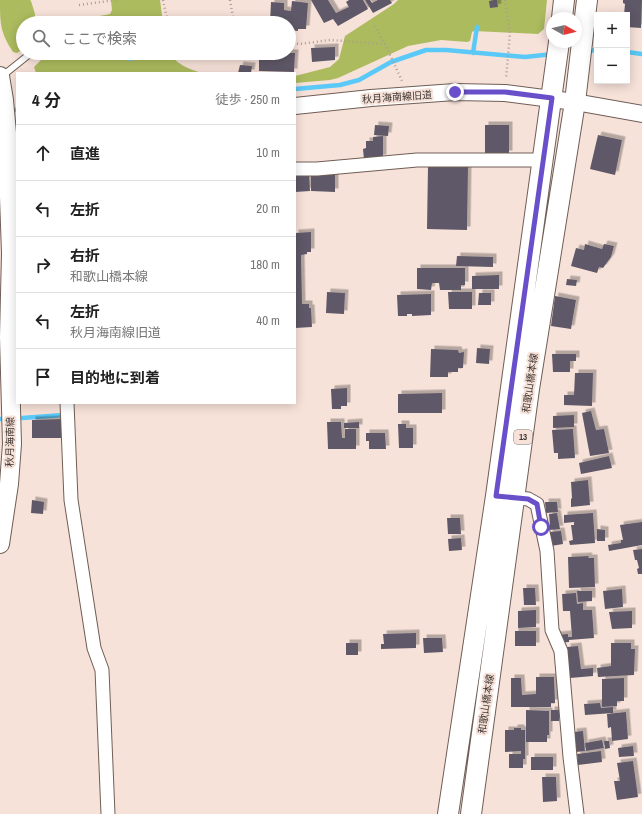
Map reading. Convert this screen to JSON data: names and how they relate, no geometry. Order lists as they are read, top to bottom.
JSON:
{
  "streets": {
    "main road": ["和歌山橋本線", "13", "秋月海南線"],
    "street": ["秋月海南線旧道"]
  },
  "crossings": [
    ["秋月海南線旧道", "和歌山橋本線"]
  ],
  "north": "right",
  "page": {
    "map_buttons": ["+", "−"],
    "search": "ここで検索",
    "heading": ["4 分", "徒歩 · 250 m"],
    "list": [
      ["直進", "10 m"],
      ["左折", "20 m"],
      ["右折", "和歌山橋本線", "180 m"],
      ["左折", "秋月海南線旧道", "40 m"],
      "目的地に到着"
    ]
  }
}
